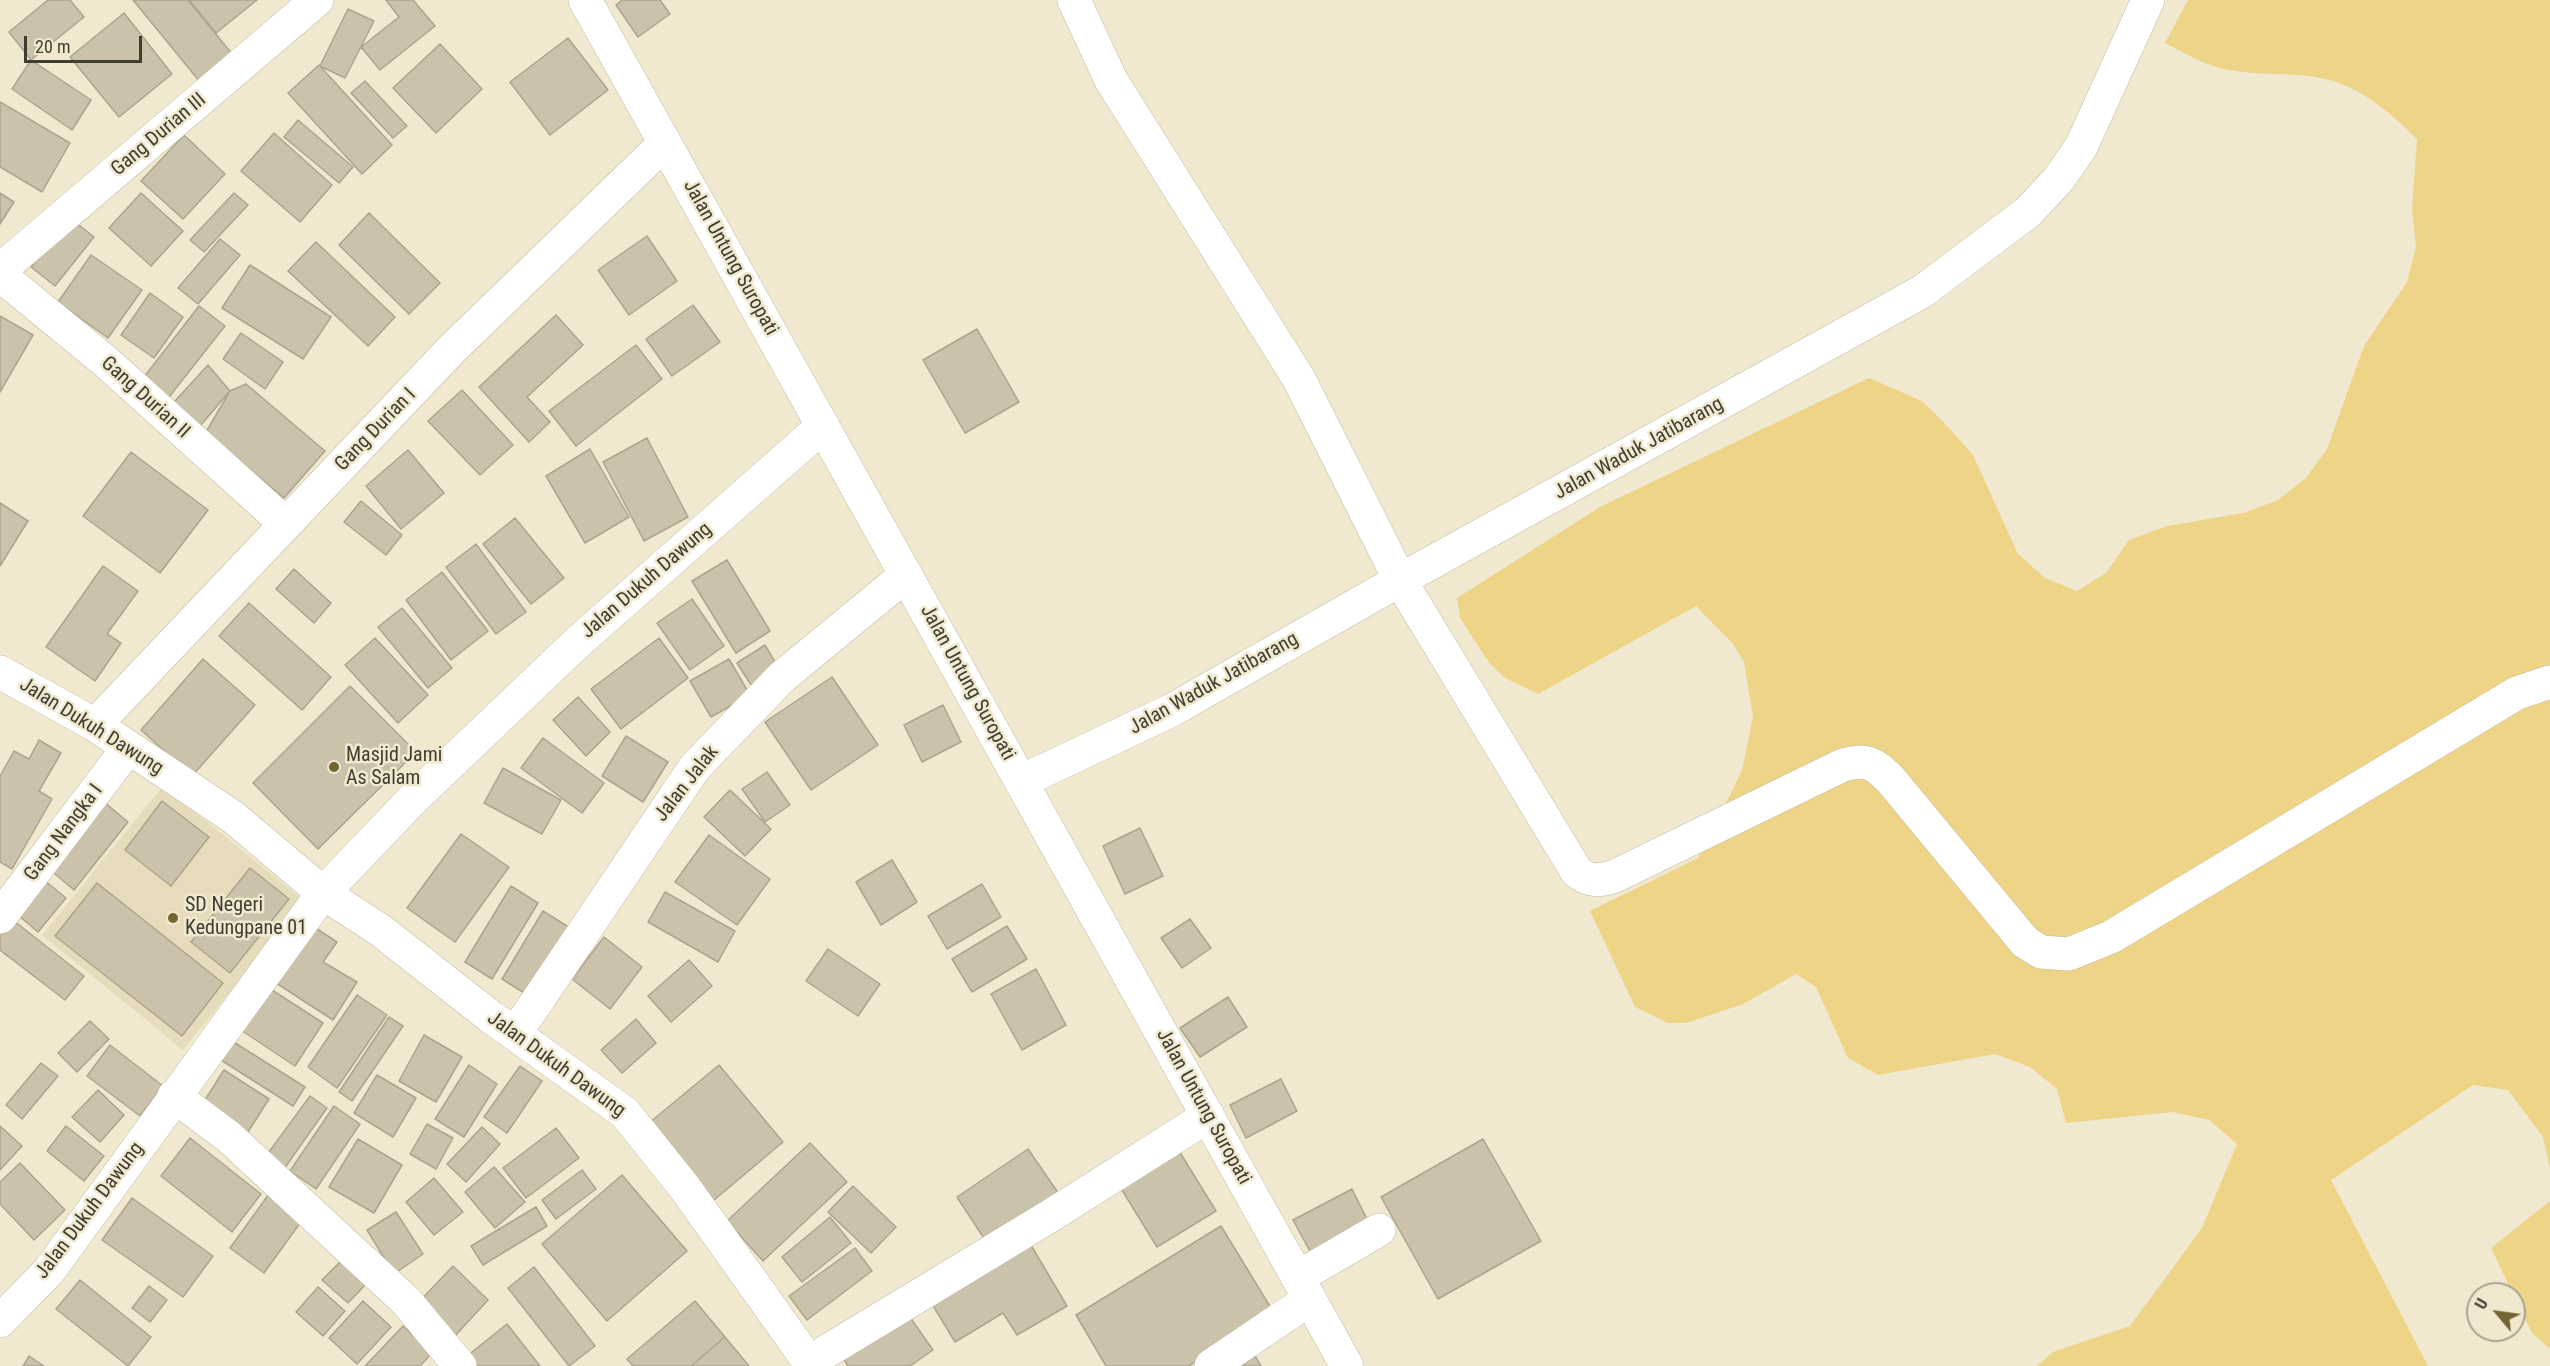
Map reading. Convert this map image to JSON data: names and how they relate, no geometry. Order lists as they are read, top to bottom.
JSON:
{
  "streets": {
    "street": [
      "Gang Durian III",
      "Jalan Untung Suropati",
      "Gang Durian II",
      "Gang Durian I",
      "Jalan Waduk Jatibarang",
      "Jalan Dukuh Dawung",
      "Jalan Jalak",
      "Gang Nangka I"
    ]
  },
  "crossings": [
    ["Jalan Untung Suropati", "Gang Durian I"],
    ["Jalan Untung Suropati", "Jalan Waduk Jatibarang"],
    ["Jalan Untung Suropati", "Jalan Dukuh Dawung"],
    ["Jalan Untung Suropati", "Jalan Jalak"],
    ["Gang Durian II", "Gang Durian I"],
    ["Gang Durian I", "Jalan Dukuh Dawung"],
    ["Jalan Dukuh Dawung", "Jalan Jalak"],
    ["Jalan Dukuh Dawung", "Gang Nangka I"]
  ],
  "places": ["Masjid Jami As Salam", "SD Negeri Kedungpane 01"],
  "scale_bar": "20 m",
  "north": "top left"
}
